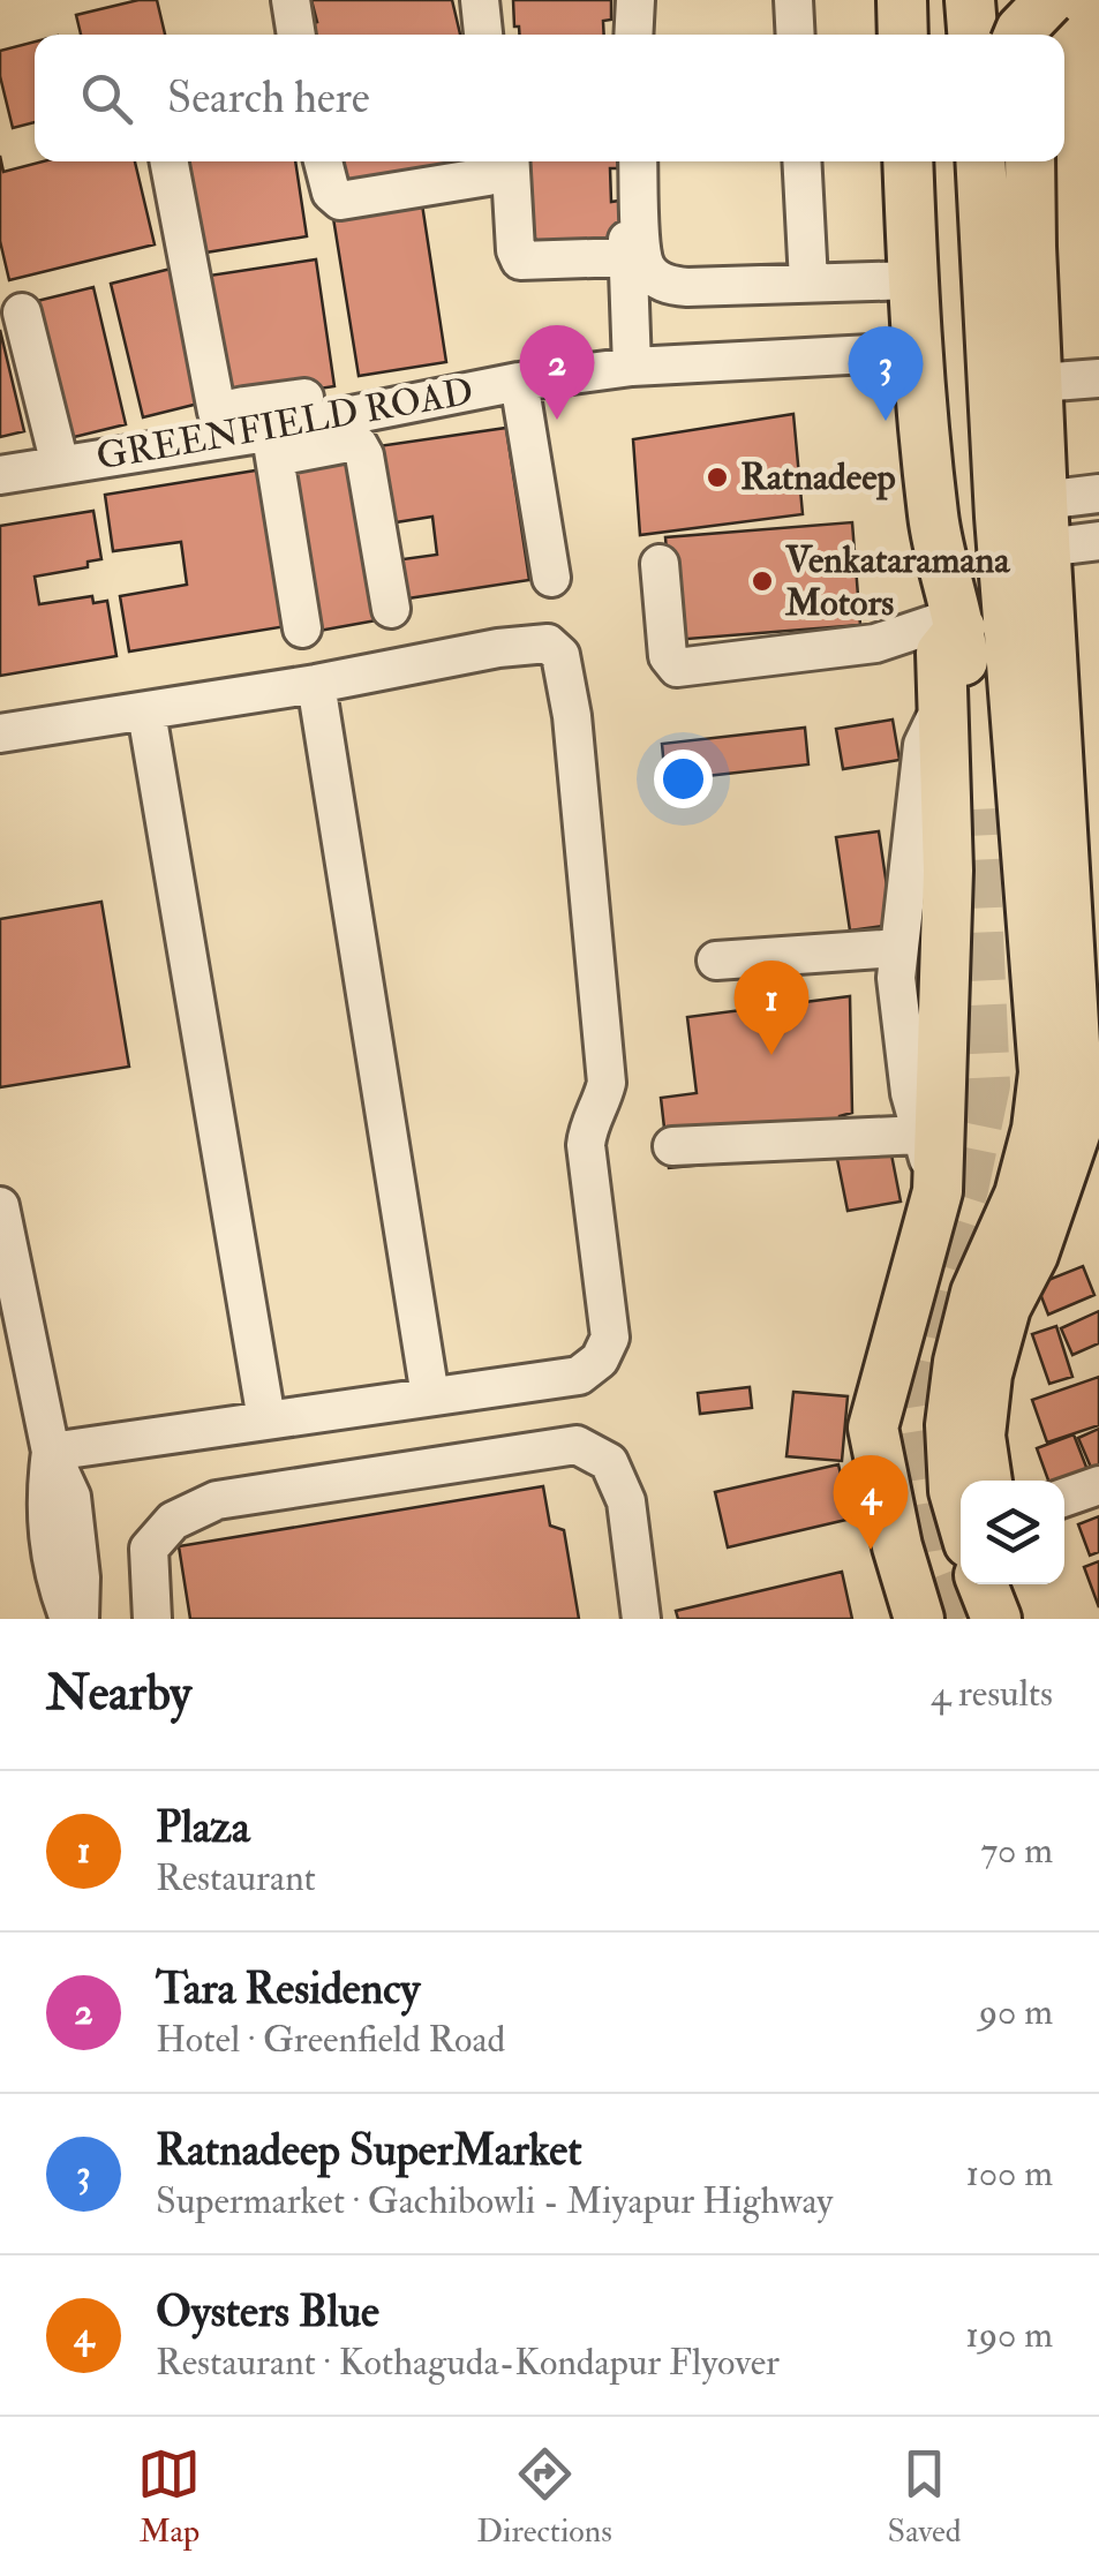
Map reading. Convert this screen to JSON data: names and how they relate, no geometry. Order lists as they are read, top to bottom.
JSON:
{
  "streets": {
    "street": ["GREENFIELD ROAD"]
  },
  "places": ["Ratnadeep", "Venkataramana Motors"],
  "page": {
    "search": "Search here",
    "pins": [
      "2",
      "3",
      "1",
      "4"
    ],
    "heading": ["Nearby", "4 results"],
    "list": [
      {
        "mark": "1",
        "name": "Plaza",
        "note": "Restaurant",
        "value": "70 m"
      },
      {
        "mark": "2",
        "name": "Tara Residency",
        "note": "Hotel · Greenfield Road",
        "value": "90 m"
      },
      {
        "mark": "3",
        "name": "Ratnadeep SuperMarket",
        "note": "Supermarket · Gachibowli - Miyapur Highway",
        "value": "100 m"
      },
      {
        "mark": "4",
        "name": "Oysters Blue",
        "note": "Restaurant · Kothaguda-Kondapur Flyover",
        "value": "190 m"
      }
    ],
    "nav": ["Map", "Directions", "Saved"]
  }
}
